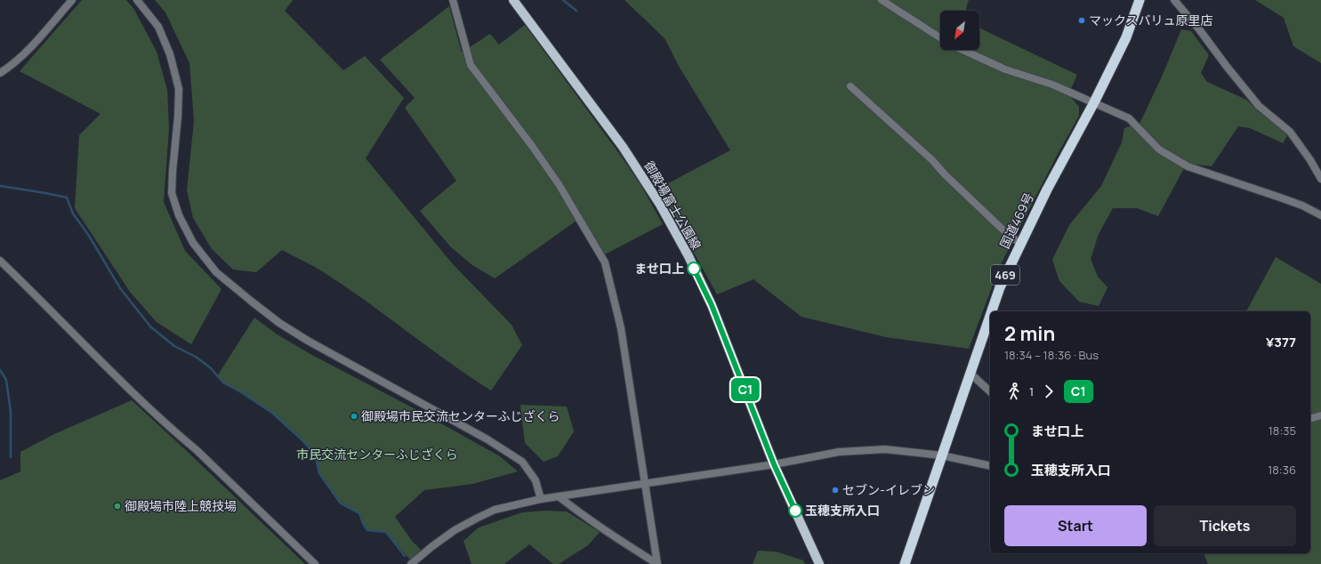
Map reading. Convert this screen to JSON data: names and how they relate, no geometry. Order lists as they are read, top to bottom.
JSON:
{
  "streets": {
    "highway": ["国道469号", "469"],
    "main road": ["御殿場富士公園線"]
  },
  "parks": ["市民交流センターふじざくら"],
  "places": [
    "マックスバリュ原里店",
    "ませ口上",
    "御殿場市民交流センターふじざくら",
    "セブン-イレブン",
    "御殿場市陸上競技場",
    "玉穂支所入口"
  ],
  "lines": ["bus line C1"],
  "north": "bottom left",
  "page": {
    "on_map": "C1",
    "heading": ["2 min", "18:34 – 18:36 · Bus", "¥377"],
    "legs": ["1", "C1"],
    "list": [
      {
        "name": "ませ口上",
        "value": "18:35"
      },
      {
        "name": "玉穂支所入口",
        "value": "18:36"
      }
    ],
    "buttons": ["Start", "Tickets"]
  }
}
